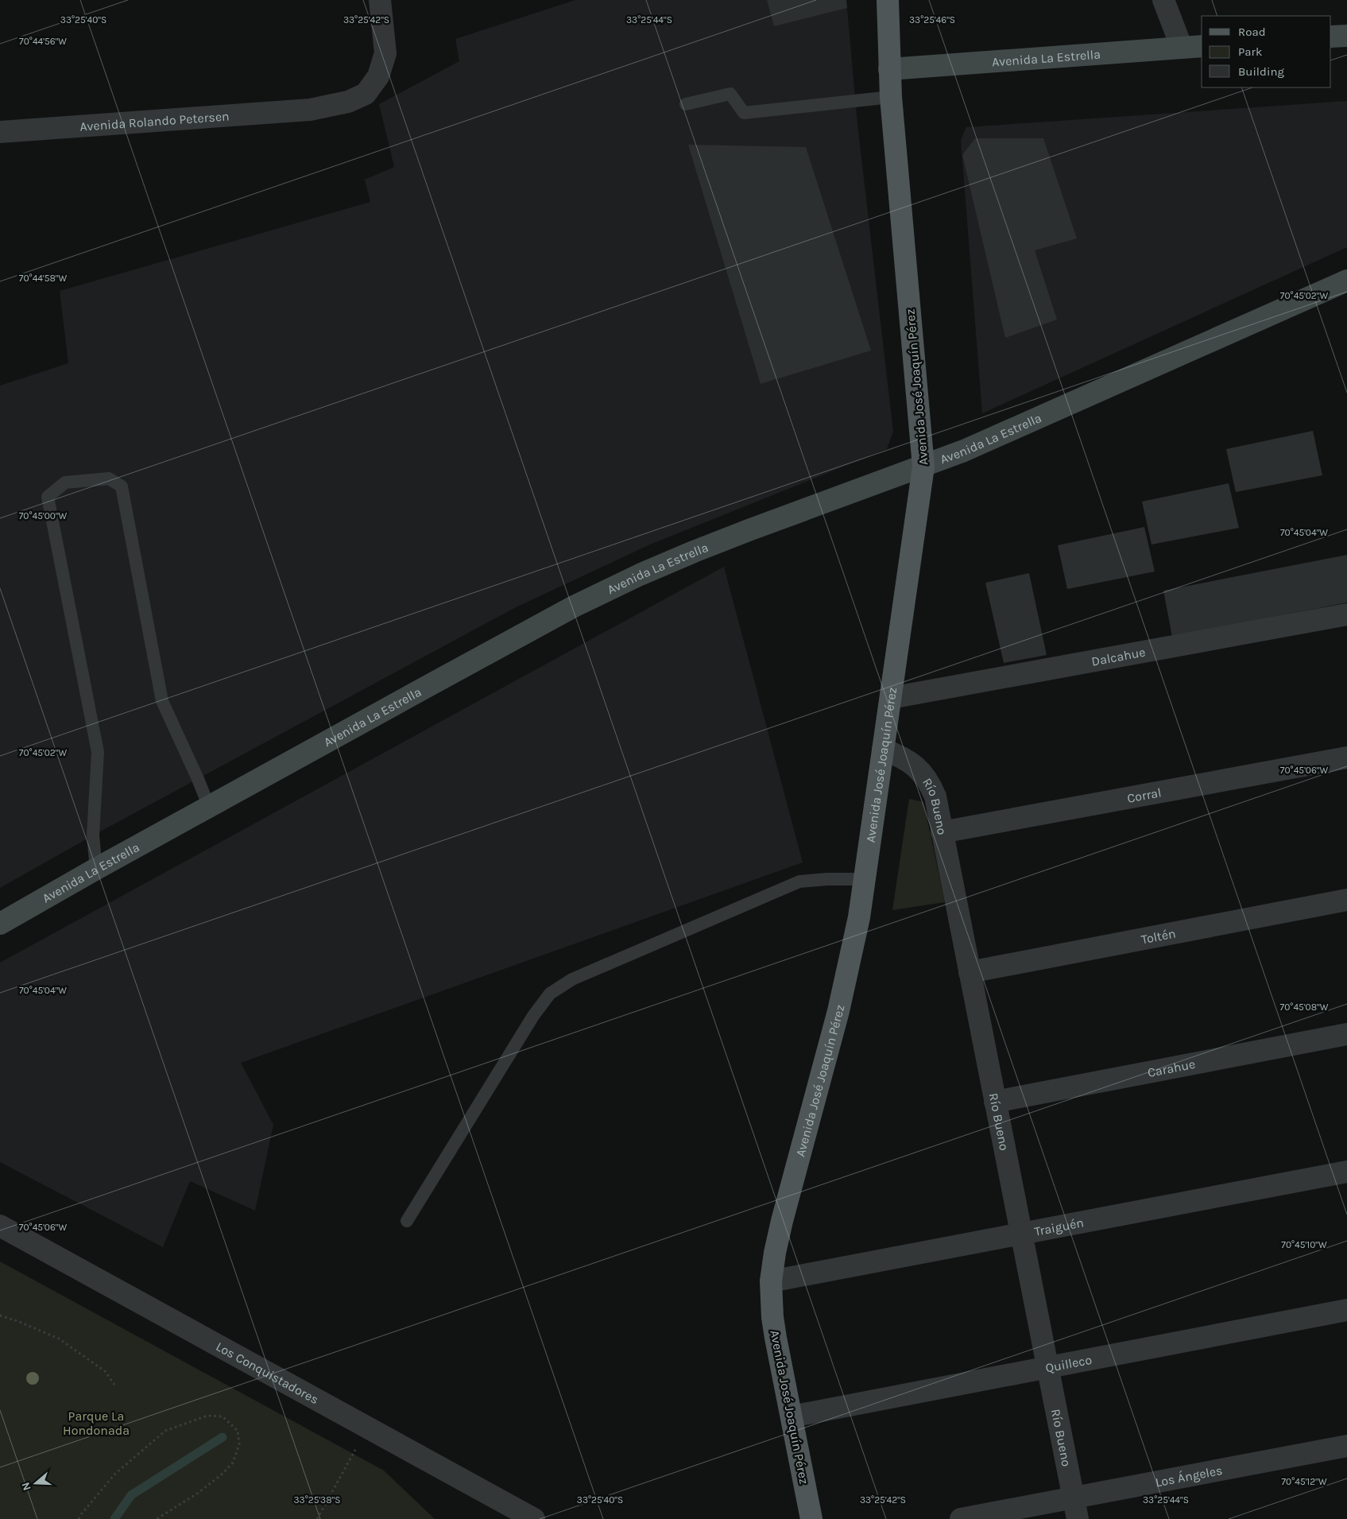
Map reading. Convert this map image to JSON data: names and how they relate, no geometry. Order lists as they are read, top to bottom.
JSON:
{
  "streets": {
    "main road": ["Avenida La Estrella", "Avenida José Joaquín Pérez"],
    "street": [
      "Avenida Rolando Petersen",
      "Dalcahue",
      "Corral",
      "Río Bueno",
      "Toltén",
      "Carahue",
      "Traiguén",
      "Quilleco",
      "Los Conquistadores",
      "Los Ángeles"
    ]
  },
  "crossings": [
    ["Avenida La Estrella", "Avenida José Joaquín Pérez"],
    ["Avenida José Joaquín Pérez", "Dalcahue"],
    ["Avenida José Joaquín Pérez", "Río Bueno"],
    ["Avenida José Joaquín Pérez", "Traiguén"],
    ["Avenida José Joaquín Pérez", "Quilleco"],
    ["Corral", "Río Bueno"],
    ["Río Bueno", "Toltén"],
    ["Río Bueno", "Carahue"],
    ["Río Bueno", "Traiguén"],
    ["Río Bueno", "Quilleco"],
    ["Río Bueno", "Los Ángeles"]
  ],
  "parks": ["Parque La Hondonada"],
  "legend": ["Road", "Park", "Building"],
  "north": "left",
  "coordinates": [
    "33°25'40\"S",
    "33°25'42\"S",
    "33°25'44\"S",
    "33°25'46\"S",
    "70°44'56\"W",
    "70°44'58\"W",
    "70°45'02\"W",
    "70°45'00\"W",
    "70°45'04\"W",
    "70°45'06\"W",
    "70°45'08\"W",
    "70°45'10\"W",
    "70°45'12\"W",
    "33°25'38\"S"
  ]
}
